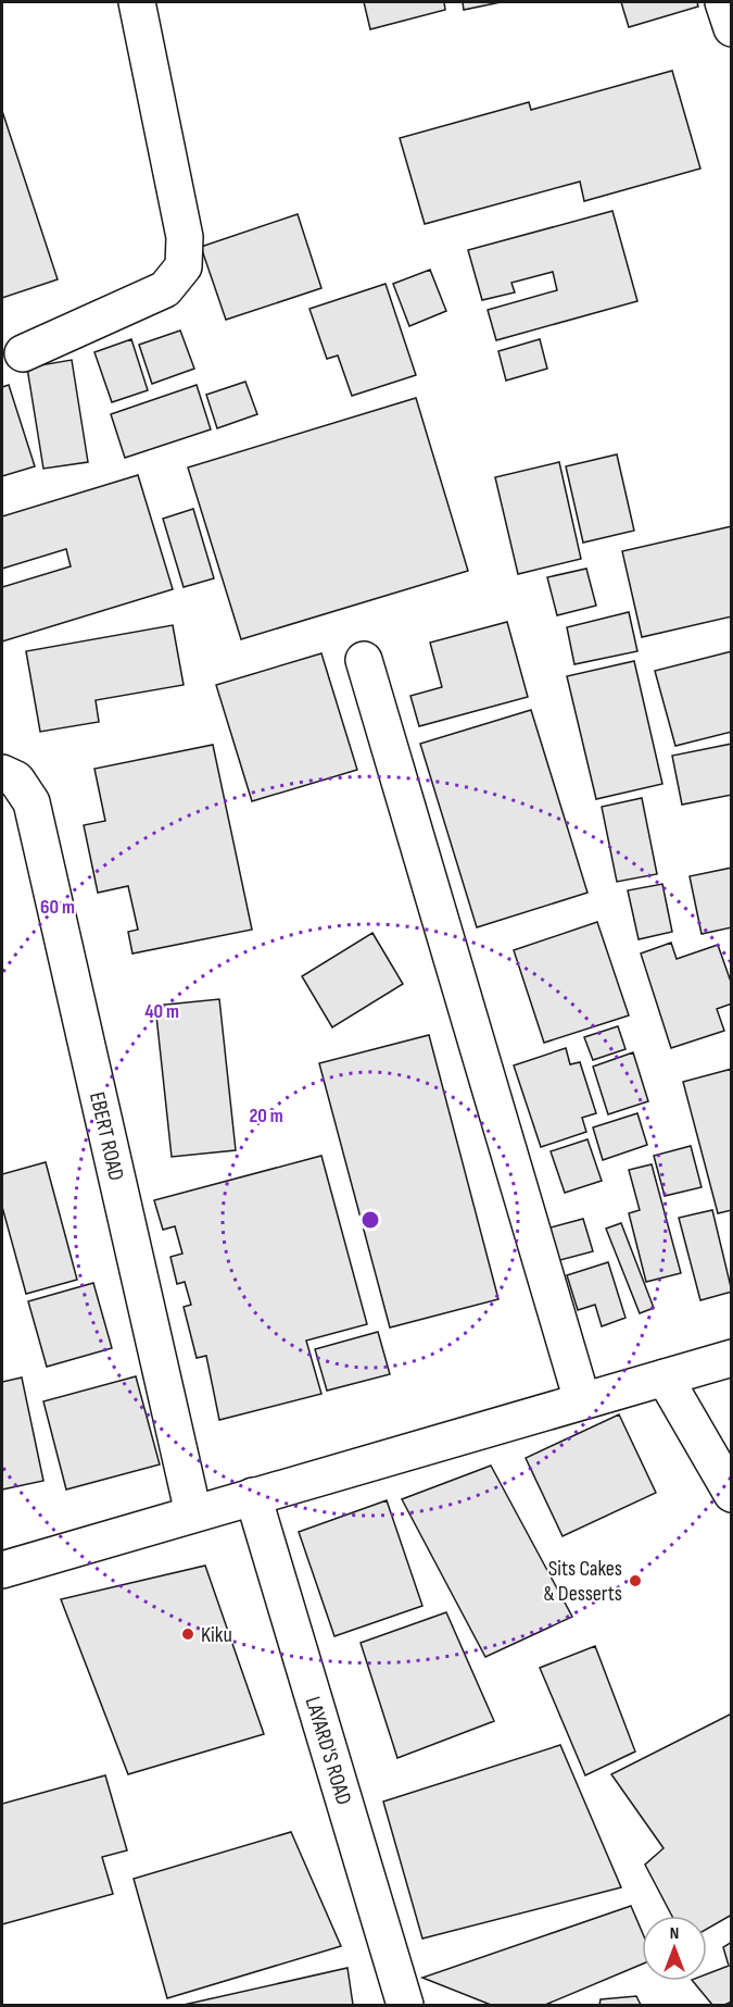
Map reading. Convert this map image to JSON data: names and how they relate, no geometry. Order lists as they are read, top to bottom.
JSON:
{
  "streets": {
    "street": ["EBERT ROAD", "LAYARD'S ROAD"]
  },
  "places": ["Sits Cakes & Desserts", "Kiku"],
  "north": "top",
  "rings": ["60 m", "40 m", "20 m"]
}
